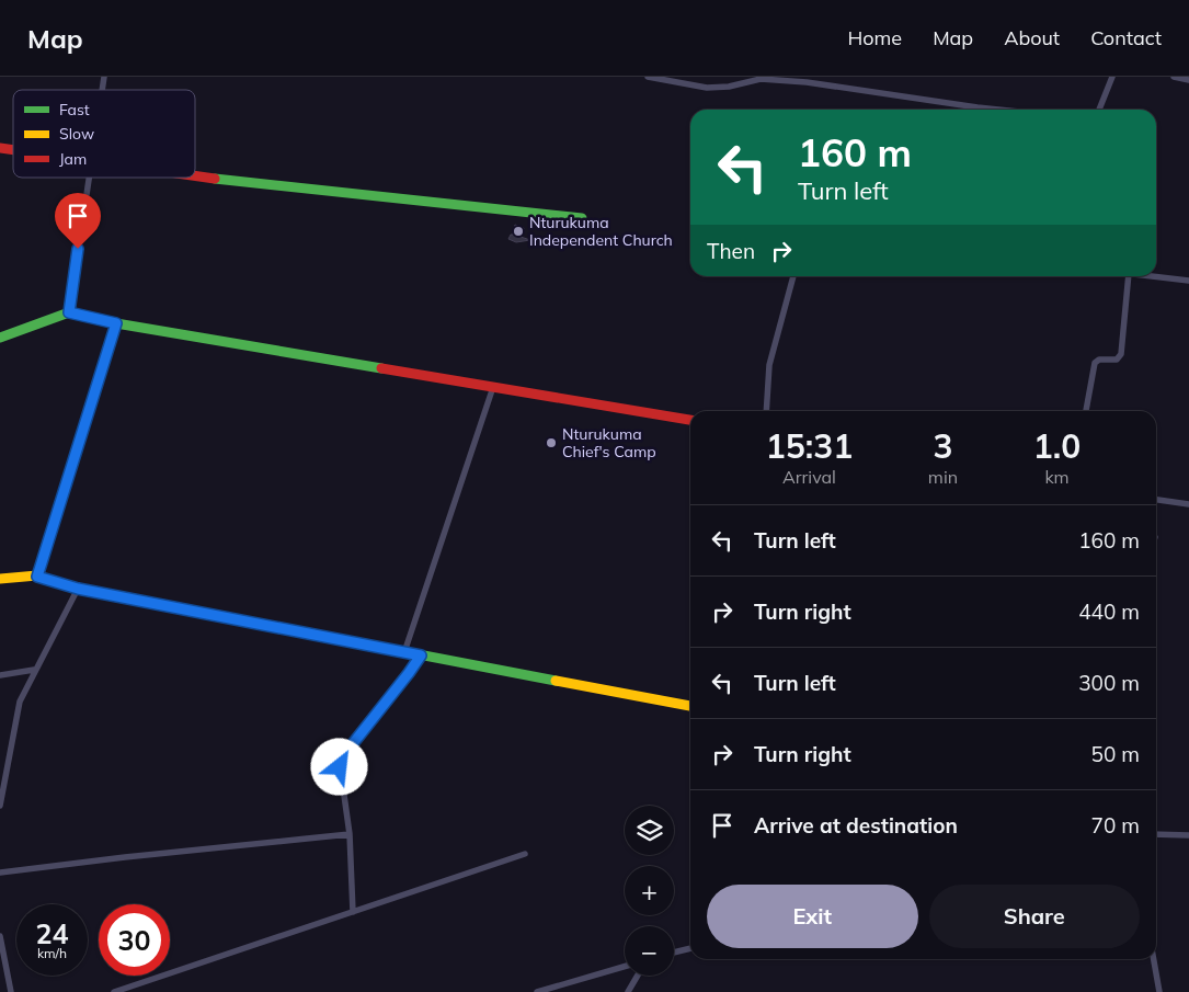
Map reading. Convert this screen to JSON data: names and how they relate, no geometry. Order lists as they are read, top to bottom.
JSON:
{
  "places": ["Nturukuma Independent Church", "Nturukuma Chief's Camp"],
  "legend": ["Fast", "Slow", "Jam"],
  "page": {
    "header": "Map",
    "nav": [
      "Home",
      "Map",
      "About",
      "Contact"
    ],
    "turn": ["160 m", "Turn left"],
    "then": "Then",
    "eta": [
      "15:31",
      "Arrival",
      "3",
      "min",
      "1.0",
      "km"
    ],
    "list": [
      {
        "name": "Turn left",
        "value": "160 m"
      },
      {
        "name": "Turn right",
        "value": "440 m"
      },
      {
        "name": "Turn left",
        "value": "300 m"
      },
      {
        "name": "Turn right",
        "value": "50 m"
      },
      {
        "name": "Arrive at destination",
        "value": "70 m"
      }
    ],
    "map_buttons": ["+", "−"],
    "buttons": ["Exit", "Share"],
    "speed": "24 km/h",
    "limit": "30"
  }
}
